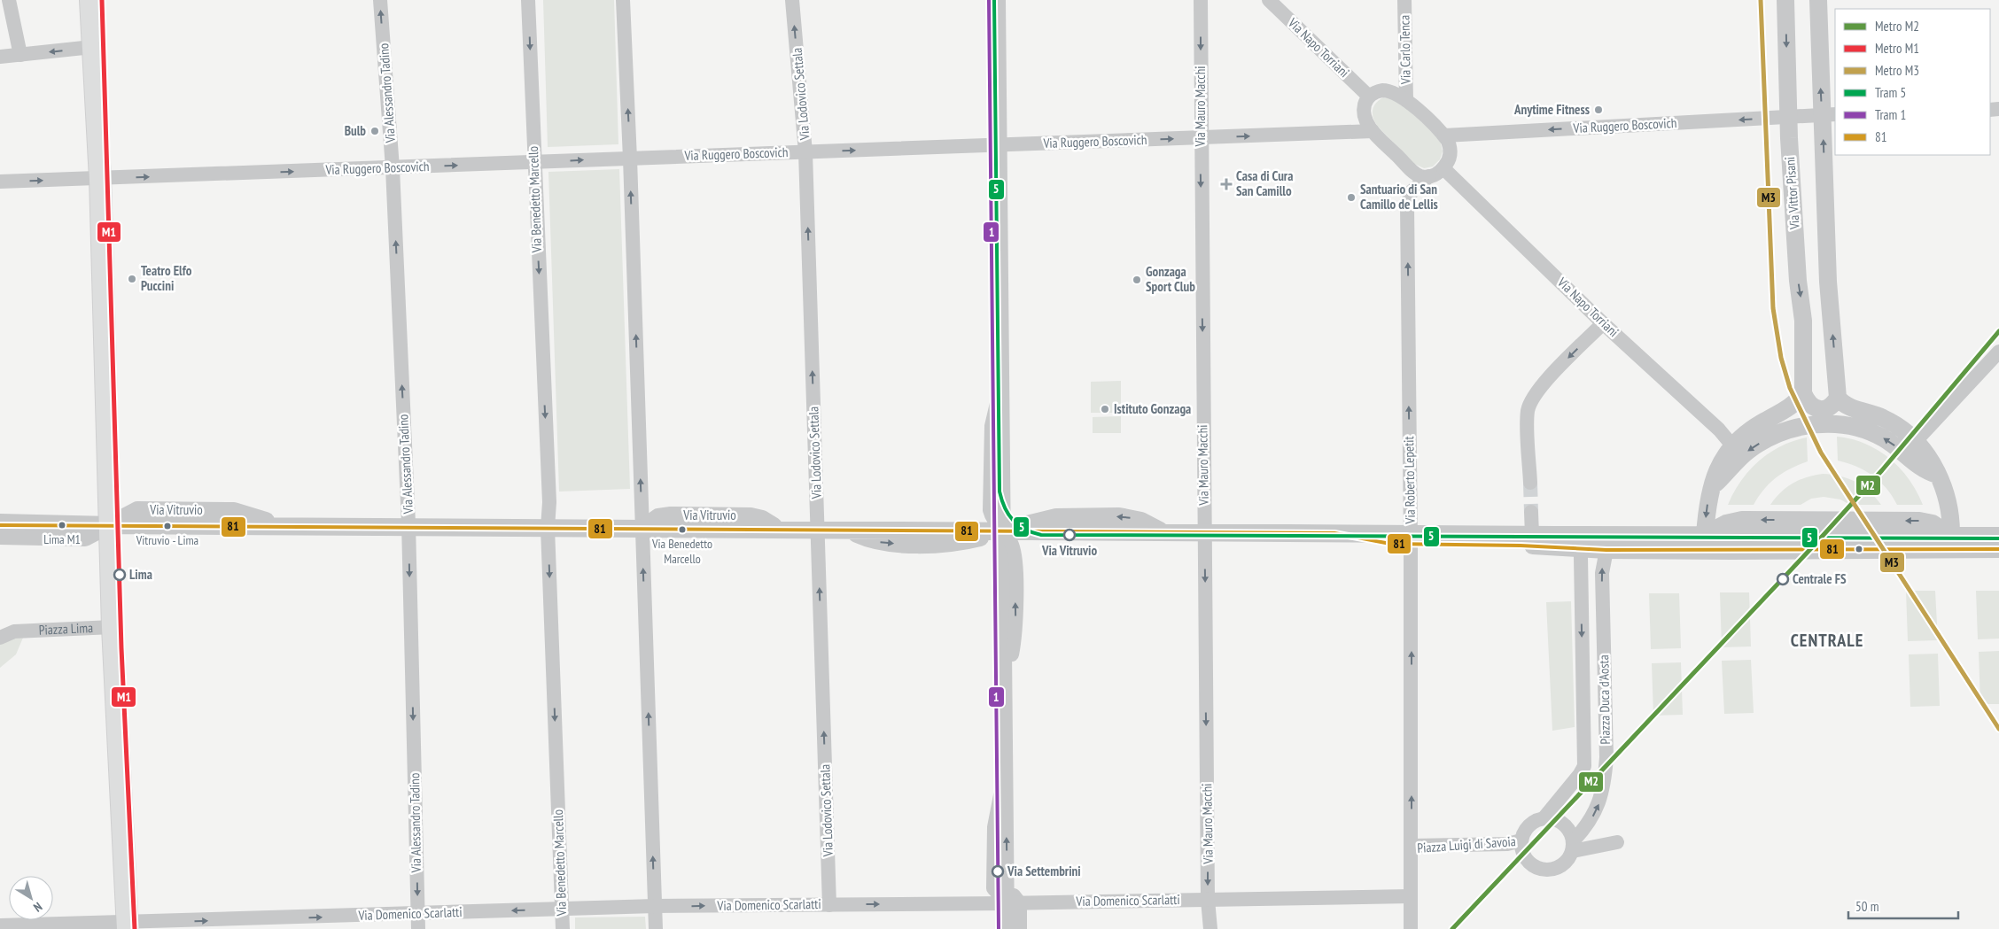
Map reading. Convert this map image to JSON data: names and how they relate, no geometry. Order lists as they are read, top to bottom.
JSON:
{
  "streets": {
    "main road": ["Piazza Lima"],
    "street": [
      "Via Napo Torriani",
      "Via Carlo Tenca",
      "Via Alessandro Tadino",
      "Via Lodovico Settala",
      "Via Mauro Macchi",
      "Via Ruggero Boscovich",
      "Via Vittor Pisani",
      "Via Benedetto Marcello",
      "Via Roberto Lepetit",
      "Via Vitruvio",
      "Piazza Duca d'Aosta",
      "Piazza Luigi di Savoia",
      "Via Domenico Scarlatti"
    ]
  },
  "crossings": [
    ["Via Napo Torriani", "Via Roberto Lepetit"],
    ["Via Alessandro Tadino", "Via Ruggero Boscovich"],
    ["Via Alessandro Tadino", "Via Vitruvio"],
    ["Via Alessandro Tadino", "Via Domenico Scarlatti"],
    ["Via Lodovico Settala", "Via Ruggero Boscovich"],
    ["Via Lodovico Settala", "Via Vitruvio"],
    ["Via Lodovico Settala", "Via Domenico Scarlatti"],
    ["Via Mauro Macchi", "Via Ruggero Boscovich"],
    ["Via Mauro Macchi", "Via Vitruvio"],
    ["Via Mauro Macchi", "Via Domenico Scarlatti"],
    ["Via Ruggero Boscovich", "Via Vittor Pisani"],
    ["Via Ruggero Boscovich", "Via Benedetto Marcello"],
    ["Via Ruggero Boscovich", "Piazza Lima"],
    ["Via Benedetto Marcello", "Via Vitruvio"],
    ["Via Benedetto Marcello", "Via Domenico Scarlatti"],
    ["Via Roberto Lepetit", "Via Vitruvio"],
    ["Via Roberto Lepetit", "Piazza Luigi di Savoia"],
    ["Via Vitruvio", "Piazza Lima"],
    ["Piazza Duca d'Aosta", "Piazza Luigi di Savoia"],
    ["Piazza Luigi di Savoia", "Via Domenico Scarlatti"]
  ],
  "one_way": ["Via Lodovico Settala", "Via Mauro Macchi", "Via Roberto Lepetit"],
  "districts": ["CENTRALE"],
  "places": {
    "other": [
      "Anytime Fitness",
      "Bulb",
      "Santuario di San Camillo de Lellis",
      "Teatro Elfo Puccini",
      "Gonzaga Sport Club",
      "Istituto Gonzaga",
      "Lima M1",
      "Vitruvio - Lima",
      "Via Benedetto Marcello",
      "Via Vitruvio",
      "Lima",
      "Centrale FS",
      "Via Settembrini"
    ],
    "health": ["Casa di Cura San Camillo"]
  },
  "lines": [
    "metro line M1",
    "metro line M3",
    "tram line 5",
    "tram line 1",
    "metro line M2",
    "transit line 81"
  ],
  "legend": [
    "Metro M2",
    "Metro M1",
    "Metro M3",
    "Tram 5",
    "Tram 1",
    "81"
  ],
  "scale_bar": "50 m",
  "north": "bottom right"
}
